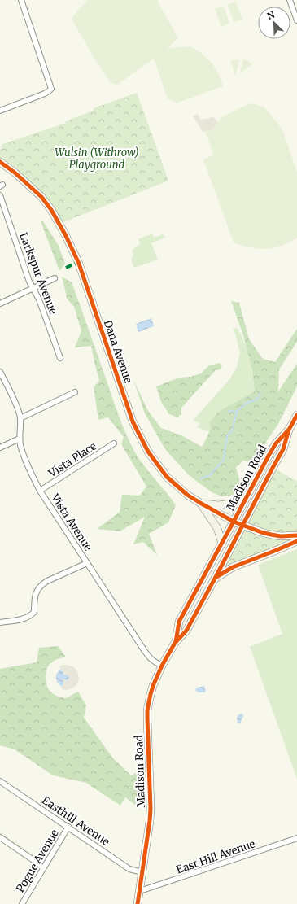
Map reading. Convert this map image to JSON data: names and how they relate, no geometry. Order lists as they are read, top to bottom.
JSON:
{
  "streets": {
    "main road": ["Dana Avenue", "Madison Road"],
    "street": [
      "Larkspur Avenue",
      "Vista Place",
      "Vista Avenue",
      "Easthill Avenue",
      "East Hill Avenue",
      "Pogue Avenue"
    ]
  },
  "crossings": [
    ["Dana Avenue", "Madison Road"],
    ["Vista Place", "Vista Avenue"],
    ["Madison Road", "Vista Avenue"],
    ["Madison Road", "Easthill Avenue"],
    ["Madison Road", "East Hill Avenue"],
    ["Easthill Avenue", "Pogue Avenue"]
  ],
  "parks": ["Wulsin (Withrow) Playground"],
  "north": "top left"
}
